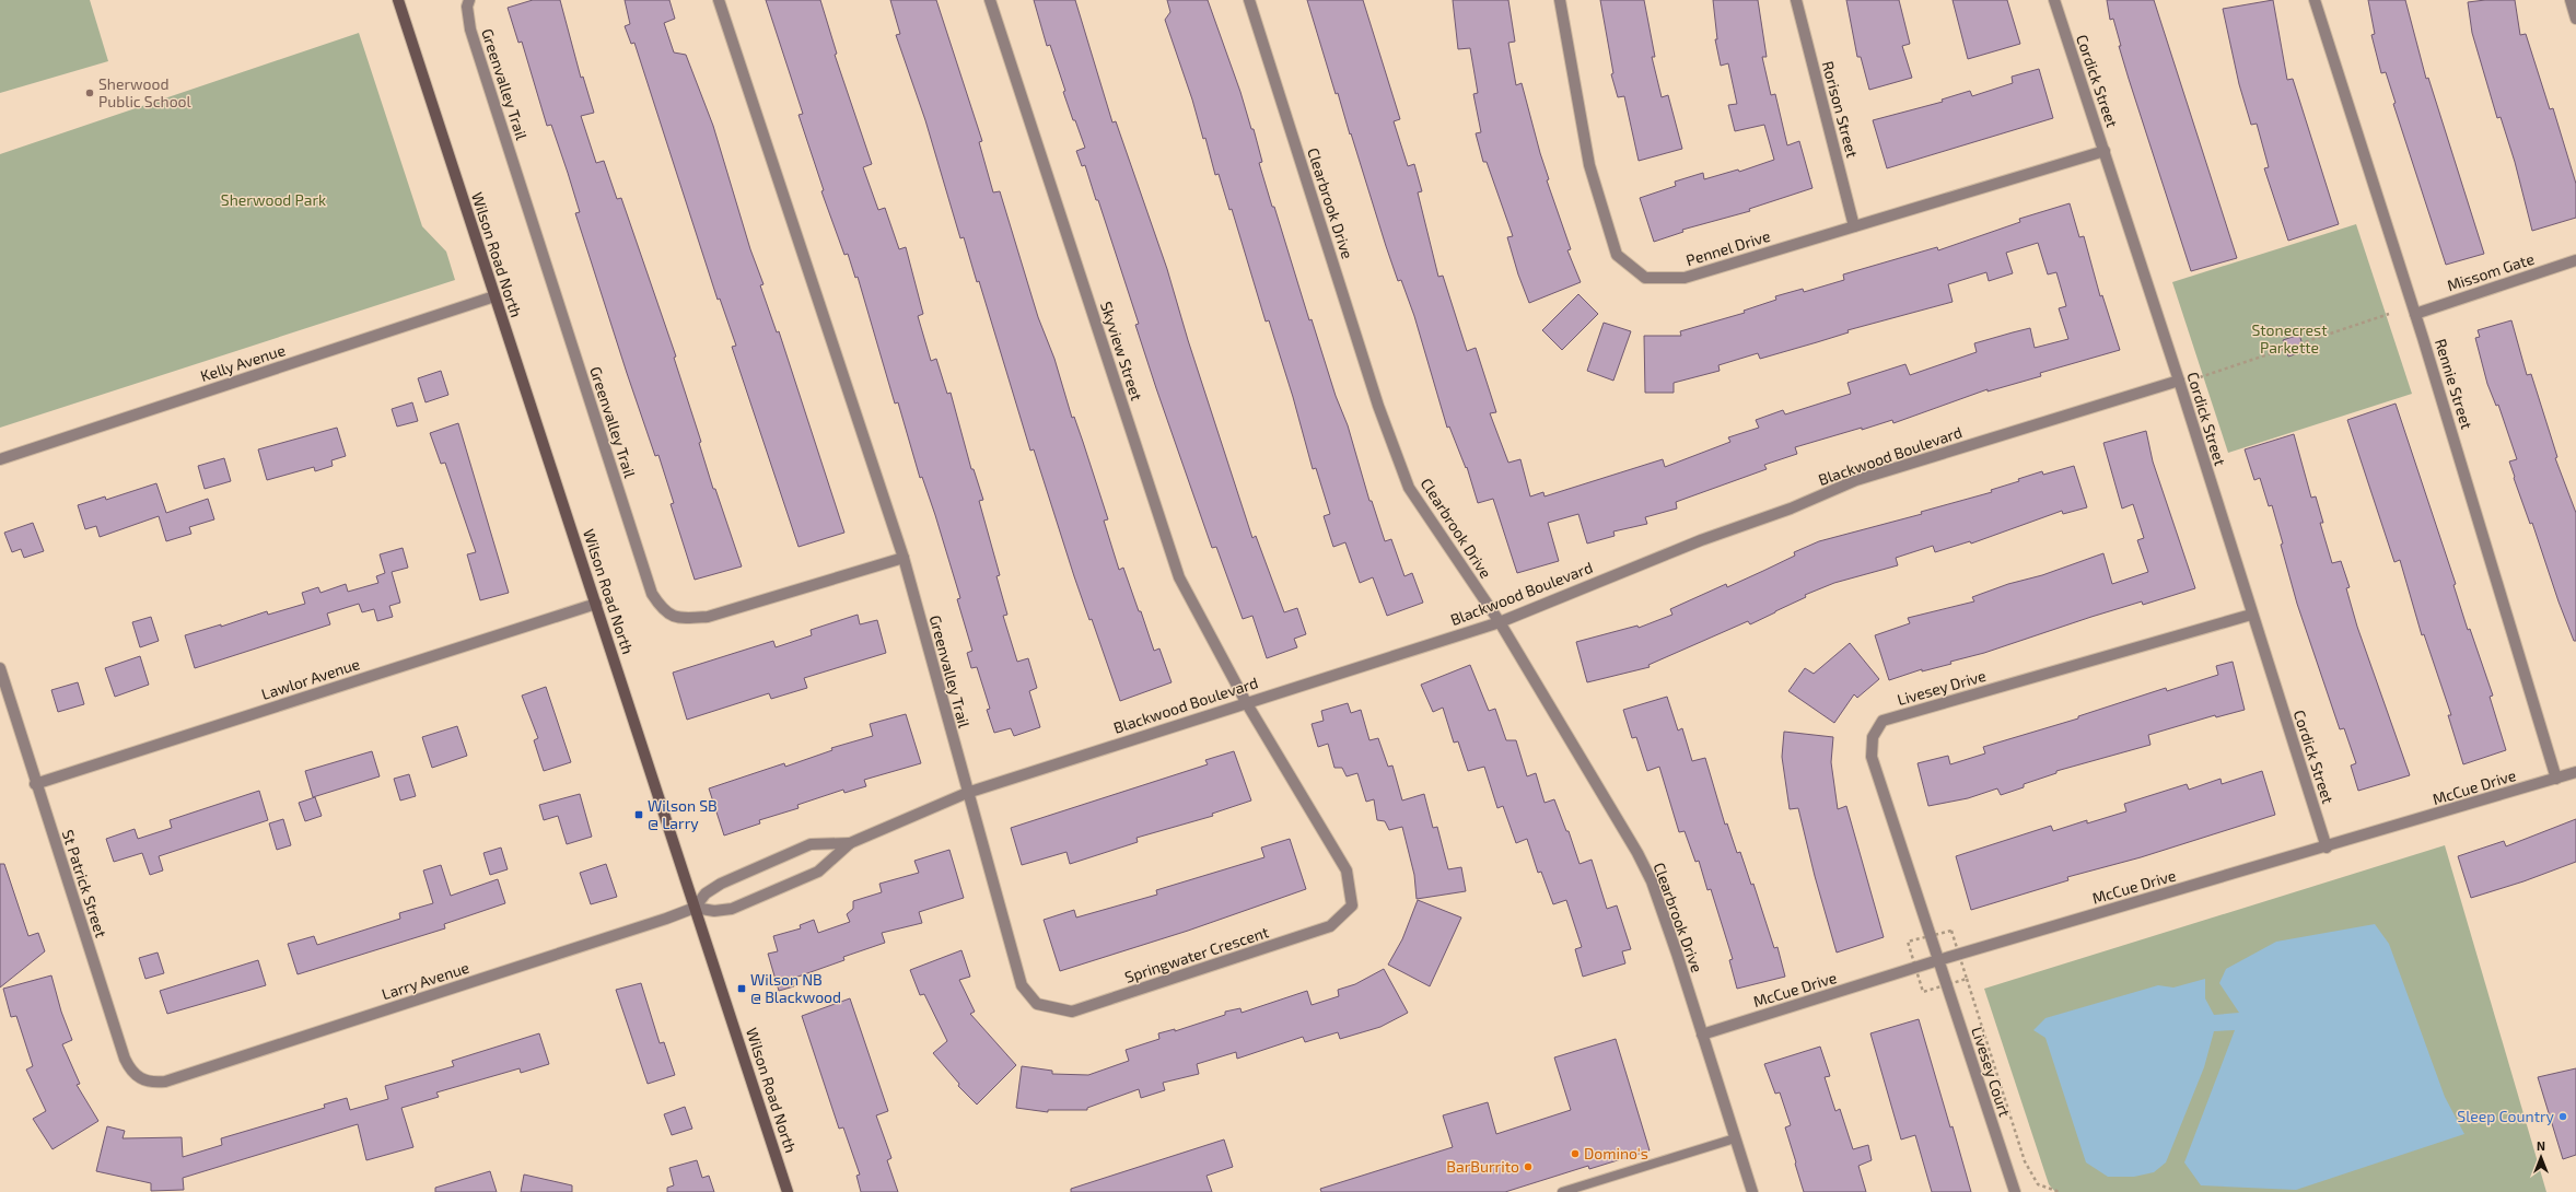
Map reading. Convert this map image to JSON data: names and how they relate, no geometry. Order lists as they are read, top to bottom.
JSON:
{
  "streets": {
    "street": [
      "Cordick Street",
      "Greenvalley Trail",
      "Rorison Street",
      "Clearbrook Drive",
      "Pennel Drive",
      "Wilson Road North",
      "Missom Gate",
      "Skyview Street",
      "Kelly Avenue",
      "Rennie Street",
      "Blackwood Boulevard",
      "Lawlor Avenue",
      "Livesey Drive",
      "McCue Drive",
      "St Patrick Street",
      "Springwater Crescent",
      "Larry Avenue",
      "Livesey Court"
    ]
  },
  "crossings": [
    ["Cordick Street", "Pennel Drive"],
    ["Cordick Street", "Blackwood Boulevard"],
    ["Cordick Street", "Livesey Drive"],
    ["Cordick Street", "McCue Drive"],
    ["Greenvalley Trail", "Blackwood Boulevard"],
    ["Greenvalley Trail", "Springwater Crescent"],
    ["Rorison Street", "Pennel Drive"],
    ["Clearbrook Drive", "Blackwood Boulevard"],
    ["Clearbrook Drive", "McCue Drive"],
    ["Wilson Road North", "Kelly Avenue"],
    ["Wilson Road North", "Blackwood Boulevard"],
    ["Wilson Road North", "Lawlor Avenue"],
    ["Wilson Road North", "Larry Avenue"],
    ["Missom Gate", "Rennie Street"],
    ["Skyview Street", "Blackwood Boulevard"],
    ["Skyview Street", "Springwater Crescent"],
    ["Rennie Street", "McCue Drive"],
    ["Blackwood Boulevard", "Springwater Crescent"],
    ["Blackwood Boulevard", "Larry Avenue"],
    ["Lawlor Avenue", "St Patrick Street"],
    ["Livesey Drive", "McCue Drive"],
    ["Livesey Drive", "Livesey Court"],
    ["McCue Drive", "Livesey Court"],
    ["St Patrick Street", "Larry Avenue"]
  ],
  "parks": ["Sherwood Park", "Stonecrest Parkette"],
  "places": {
    "other": [
      "Sherwood Public School",
      "Sleep Country",
      "Domino's",
      "BarBurrito"
    ],
    "transit": ["Wilson SB @ Larry", "Wilson NB @ Blackwood"]
  },
  "north": "top"
}
